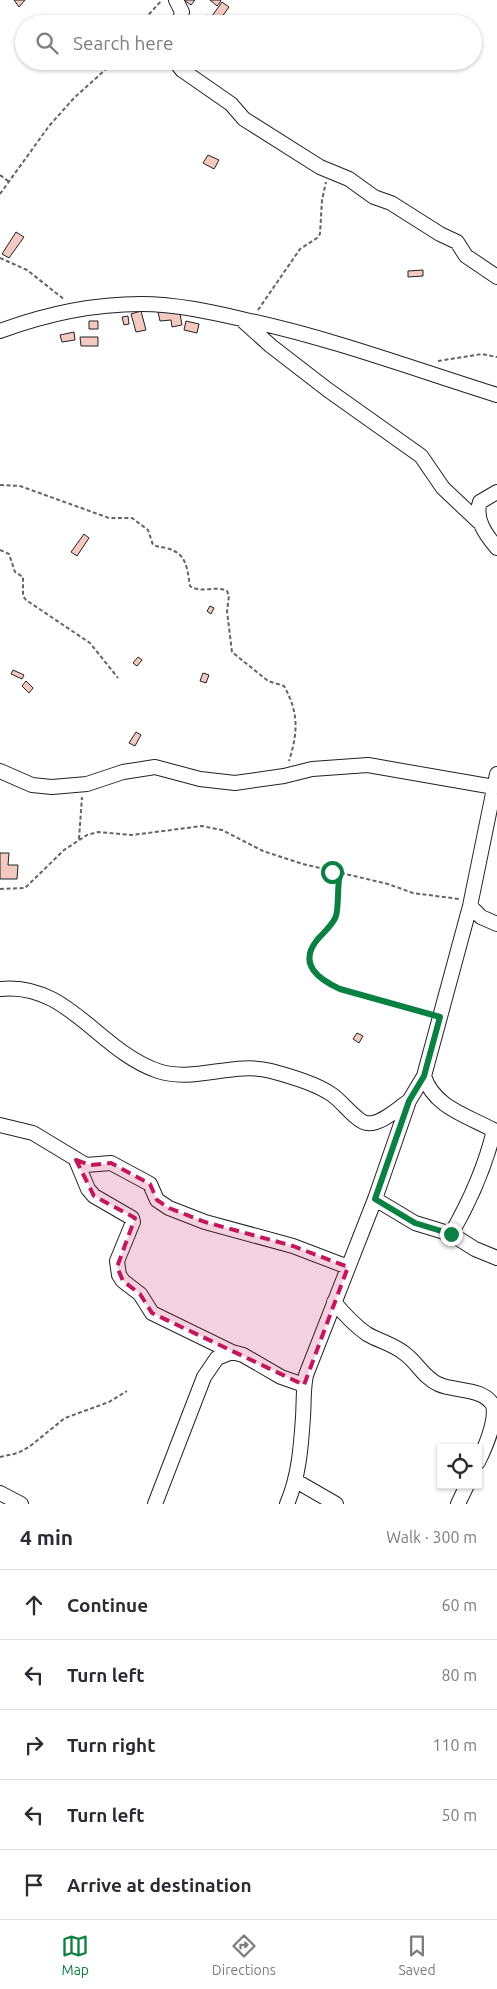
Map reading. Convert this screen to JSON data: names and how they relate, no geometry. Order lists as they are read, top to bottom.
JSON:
{
  "page": {
    "search": "Search here",
    "heading": ["4 min", "Walk · 300 m"],
    "list": [
      ["Continue", "60 m"],
      ["Turn left", "80 m"],
      ["Turn right", "110 m"],
      ["Turn left", "50 m"],
      "Arrive at destination"
    ],
    "nav": ["Map", "Directions", "Saved"]
  }
}
